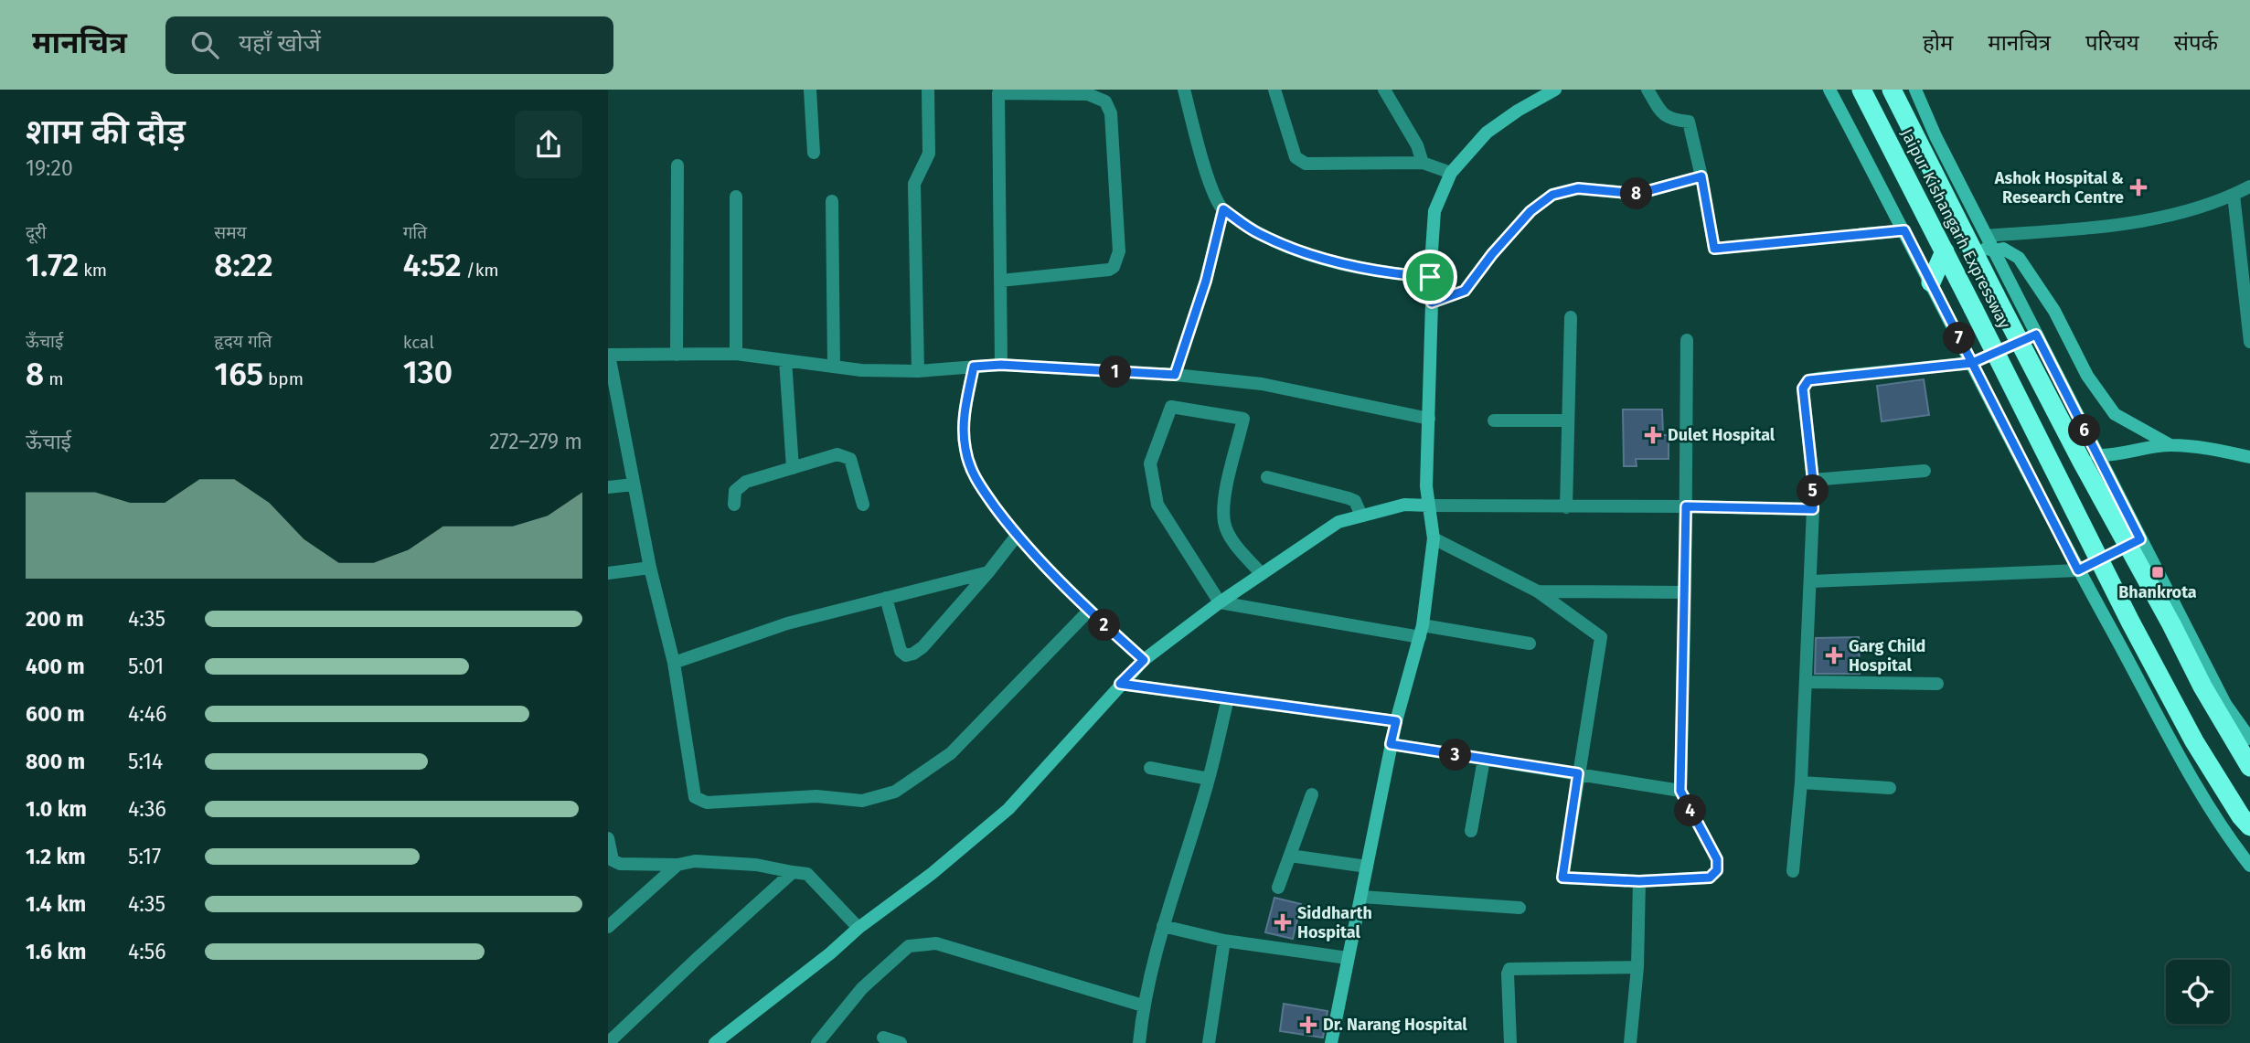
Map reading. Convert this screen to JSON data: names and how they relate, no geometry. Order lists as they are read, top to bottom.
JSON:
{
  "streets": {
    "highway": ["Jaipur Kishangarh Expressway"]
  },
  "places": {
    "health": [
      "Ashok Hospital & Research Centre",
      "Dulet Hospital",
      "Garg Child Hospital",
      "Siddharth Hospital",
      "Dr. Narang Hospital"
    ],
    "transit": ["Bhankrota"]
  },
  "page": {
    "header": "मानचित्र",
    "search": "यहाँ खोजें",
    "nav": [
      "होम",
      "मानचित्र",
      "परिचय",
      "संपर्क"
    ],
    "heading": ["शाम की दौड़", "19:20"],
    "pins": [
      "8",
      "7",
      "1",
      "6",
      "5",
      "2",
      "3",
      "4"
    ],
    "stats": [
      ["दूरी", "1.72 km"],
      ["समय", "8:22"],
      ["गति", "4:52 /km"],
      ["ऊँचाई", "8 m"],
      ["हृदय गति", "165 bpm"],
      ["kcal", "130"]
    ],
    "chart": ["ऊँचाई", "272–279 m"],
    "list": [
      {
        "name": "200 m",
        "note": "4:35"
      },
      {
        "name": "400 m",
        "note": "5:01"
      },
      {
        "name": "600 m",
        "note": "4:46"
      },
      {
        "name": "800 m",
        "note": "5:14"
      },
      {
        "name": "1.0 km",
        "note": "4:36"
      },
      {
        "name": "1.2 km",
        "note": "5:17"
      },
      {
        "name": "1.4 km",
        "note": "4:35"
      },
      {
        "name": "1.6 km",
        "note": "4:56"
      }
    ]
  }
}
